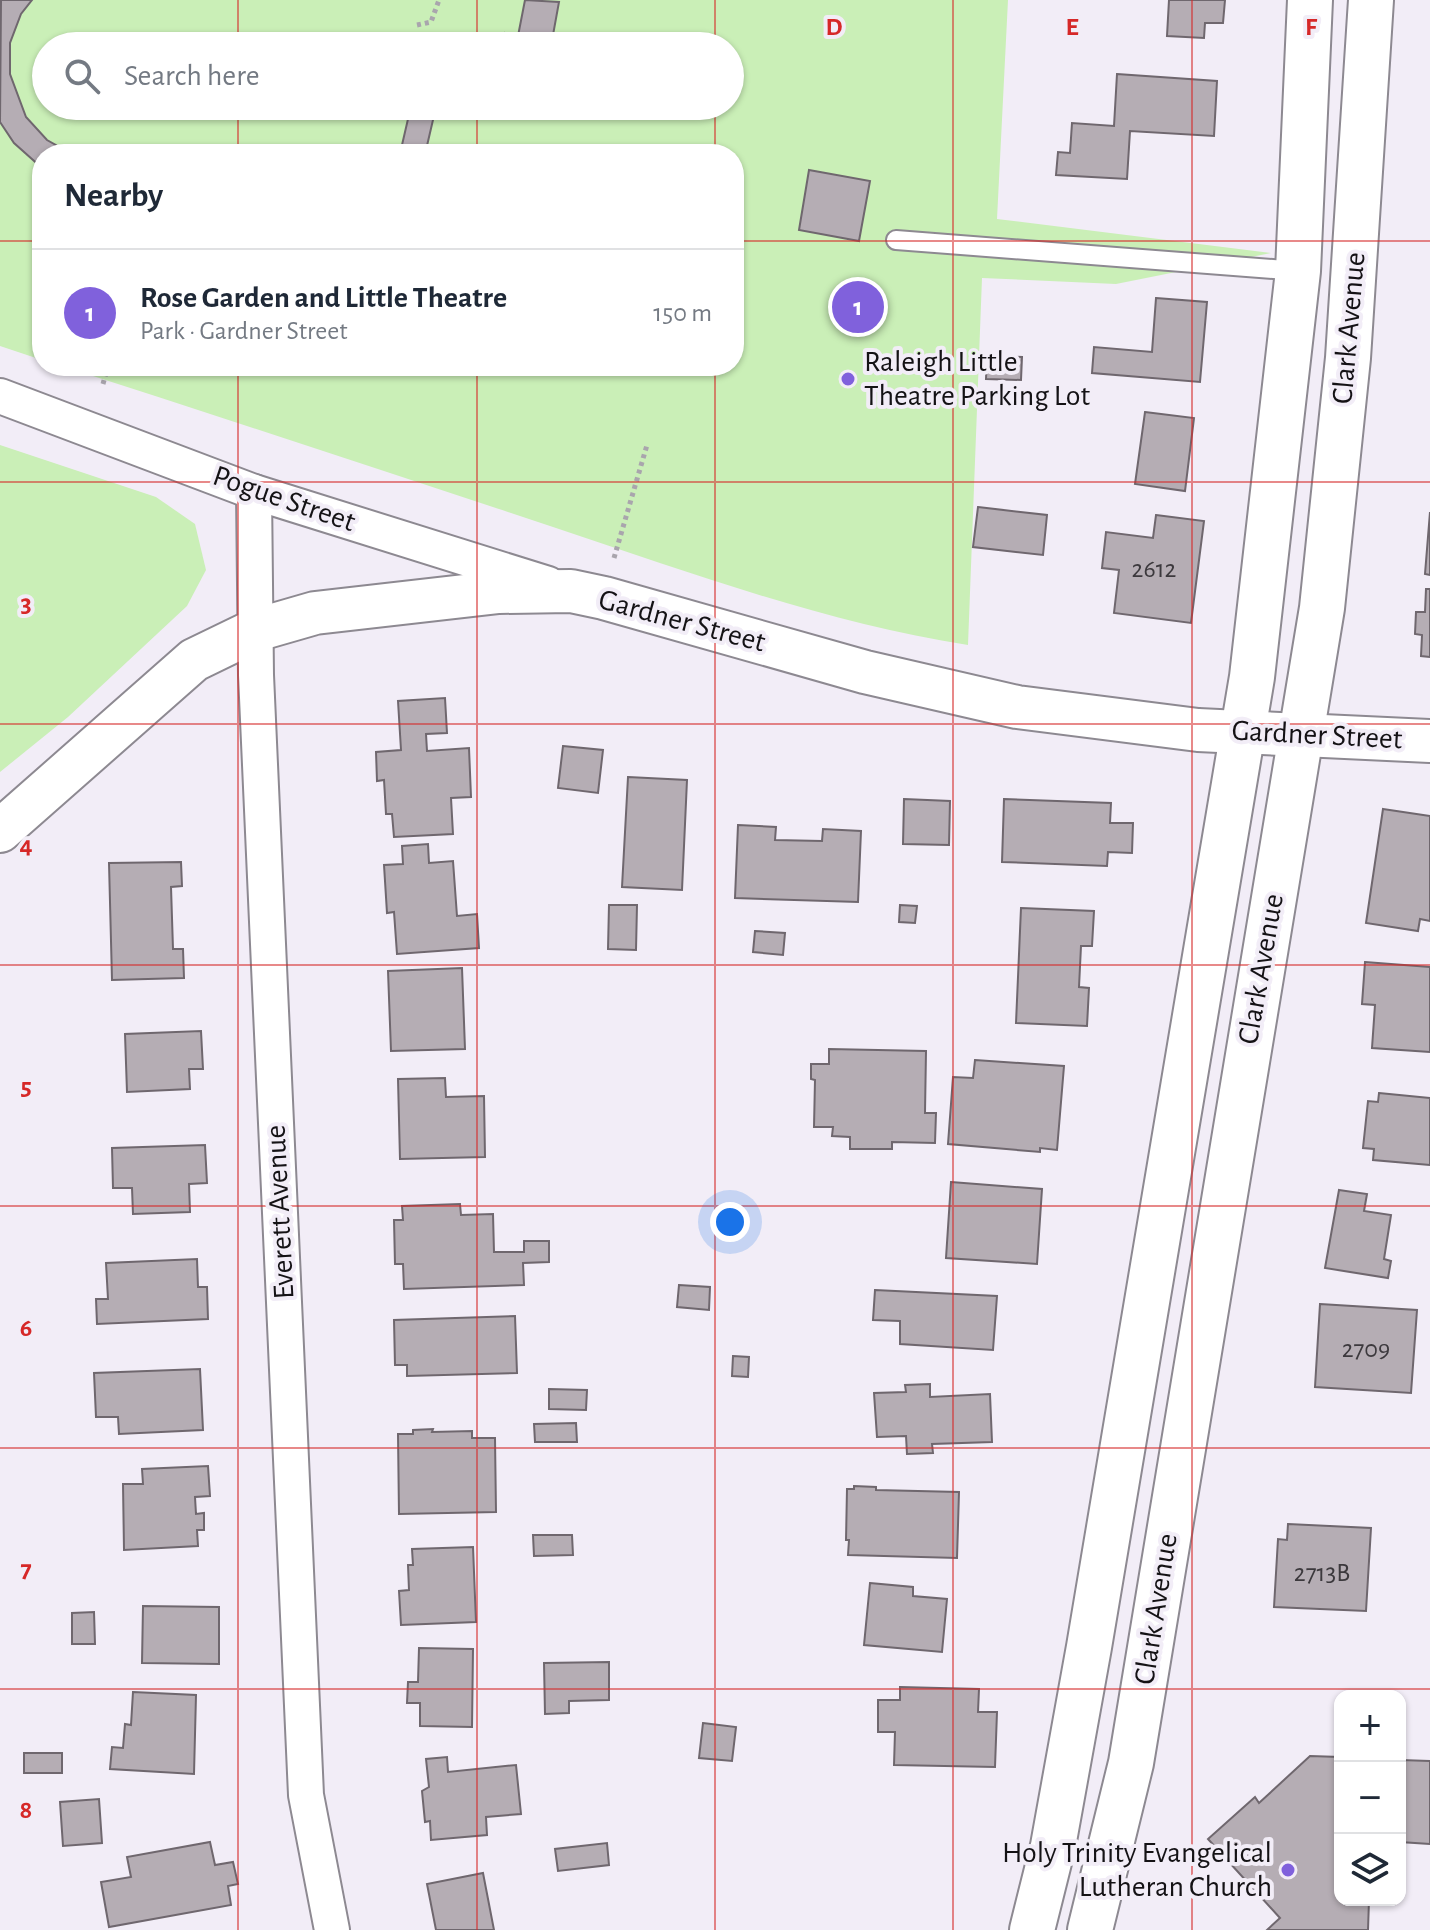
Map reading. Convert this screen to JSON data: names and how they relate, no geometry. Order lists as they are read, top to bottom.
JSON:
{
  "streets": {
    "main road": ["Clark Avenue"],
    "street": ["Pogue Street", "Gardner Street", "Everett Avenue"]
  },
  "crossings": [
    ["Clark Avenue", "Gardner Street"],
    ["Pogue Street", "Gardner Street"],
    ["Pogue Street", "Everett Avenue"],
    ["Gardner Street", "Everett Avenue"]
  ],
  "places": ["Raleigh Little Theatre Parking Lot", "Holy Trinity Evangelical Lutheran Church"],
  "house_numbers": ["2612", "2709", "2713B"],
  "page": {
    "search": "Search here",
    "heading": "Nearby",
    "list": [
      {
        "mark": "1",
        "name": "Rose Garden and Little Theatre",
        "note": "Park · Gardner Street",
        "value": "150 m"
      }
    ],
    "pins": "1",
    "map_buttons": ["+", "−"]
  },
  "grid": {
    "columns": ["D", "E", "F"],
    "rows": [
      "3",
      "4",
      "5",
      "6",
      "7",
      "8"
    ]
  }
}
